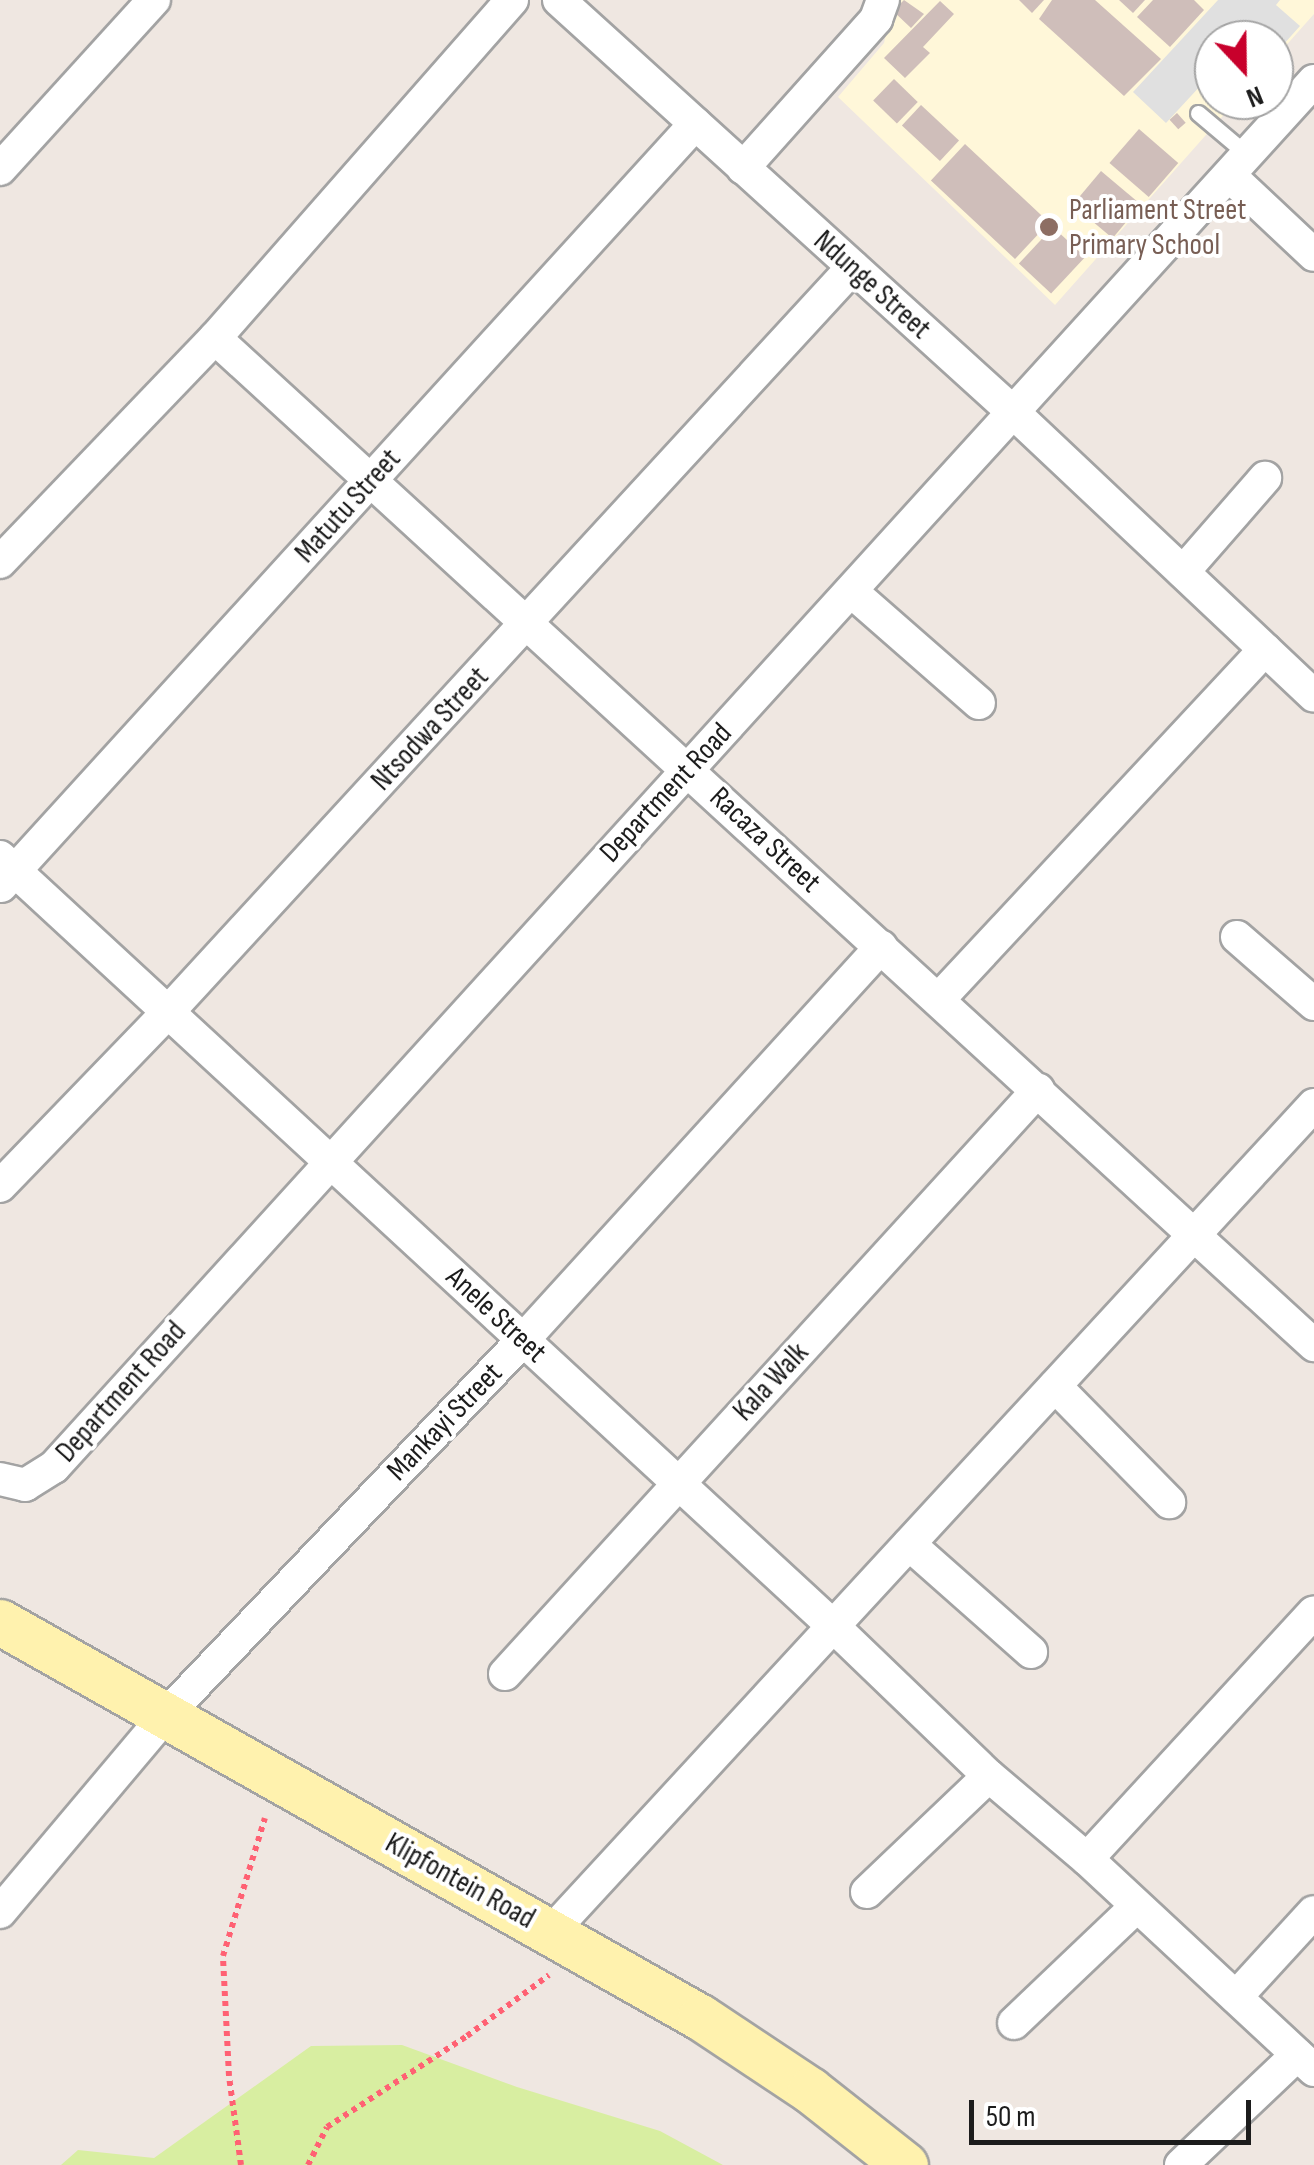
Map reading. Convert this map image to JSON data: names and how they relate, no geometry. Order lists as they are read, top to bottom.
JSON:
{
  "streets": {
    "street": [
      "Ndunge Street",
      "Matutu Street",
      "Ntsodwa Street",
      "Department Road",
      "Racaza Street",
      "Anele Street",
      "Kala Walk",
      "Mankayi Street",
      "Klipfontein Road"
    ]
  },
  "crossings": [
    ["Ndunge Street", "Matutu Street"],
    ["Ndunge Street", "Ntsodwa Street"],
    ["Ndunge Street", "Department Road"],
    ["Matutu Street", "Racaza Street"],
    ["Matutu Street", "Anele Street"],
    ["Ntsodwa Street", "Racaza Street"],
    ["Ntsodwa Street", "Anele Street"],
    ["Department Road", "Racaza Street"],
    ["Department Road", "Anele Street"],
    ["Racaza Street", "Kala Walk"],
    ["Racaza Street", "Mankayi Street"],
    ["Anele Street", "Kala Walk"],
    ["Anele Street", "Mankayi Street"],
    ["Mankayi Street", "Klipfontein Road"]
  ],
  "places": ["Parliament Street Primary School"],
  "scale_bar": "50 m",
  "north": "bottom"
}
